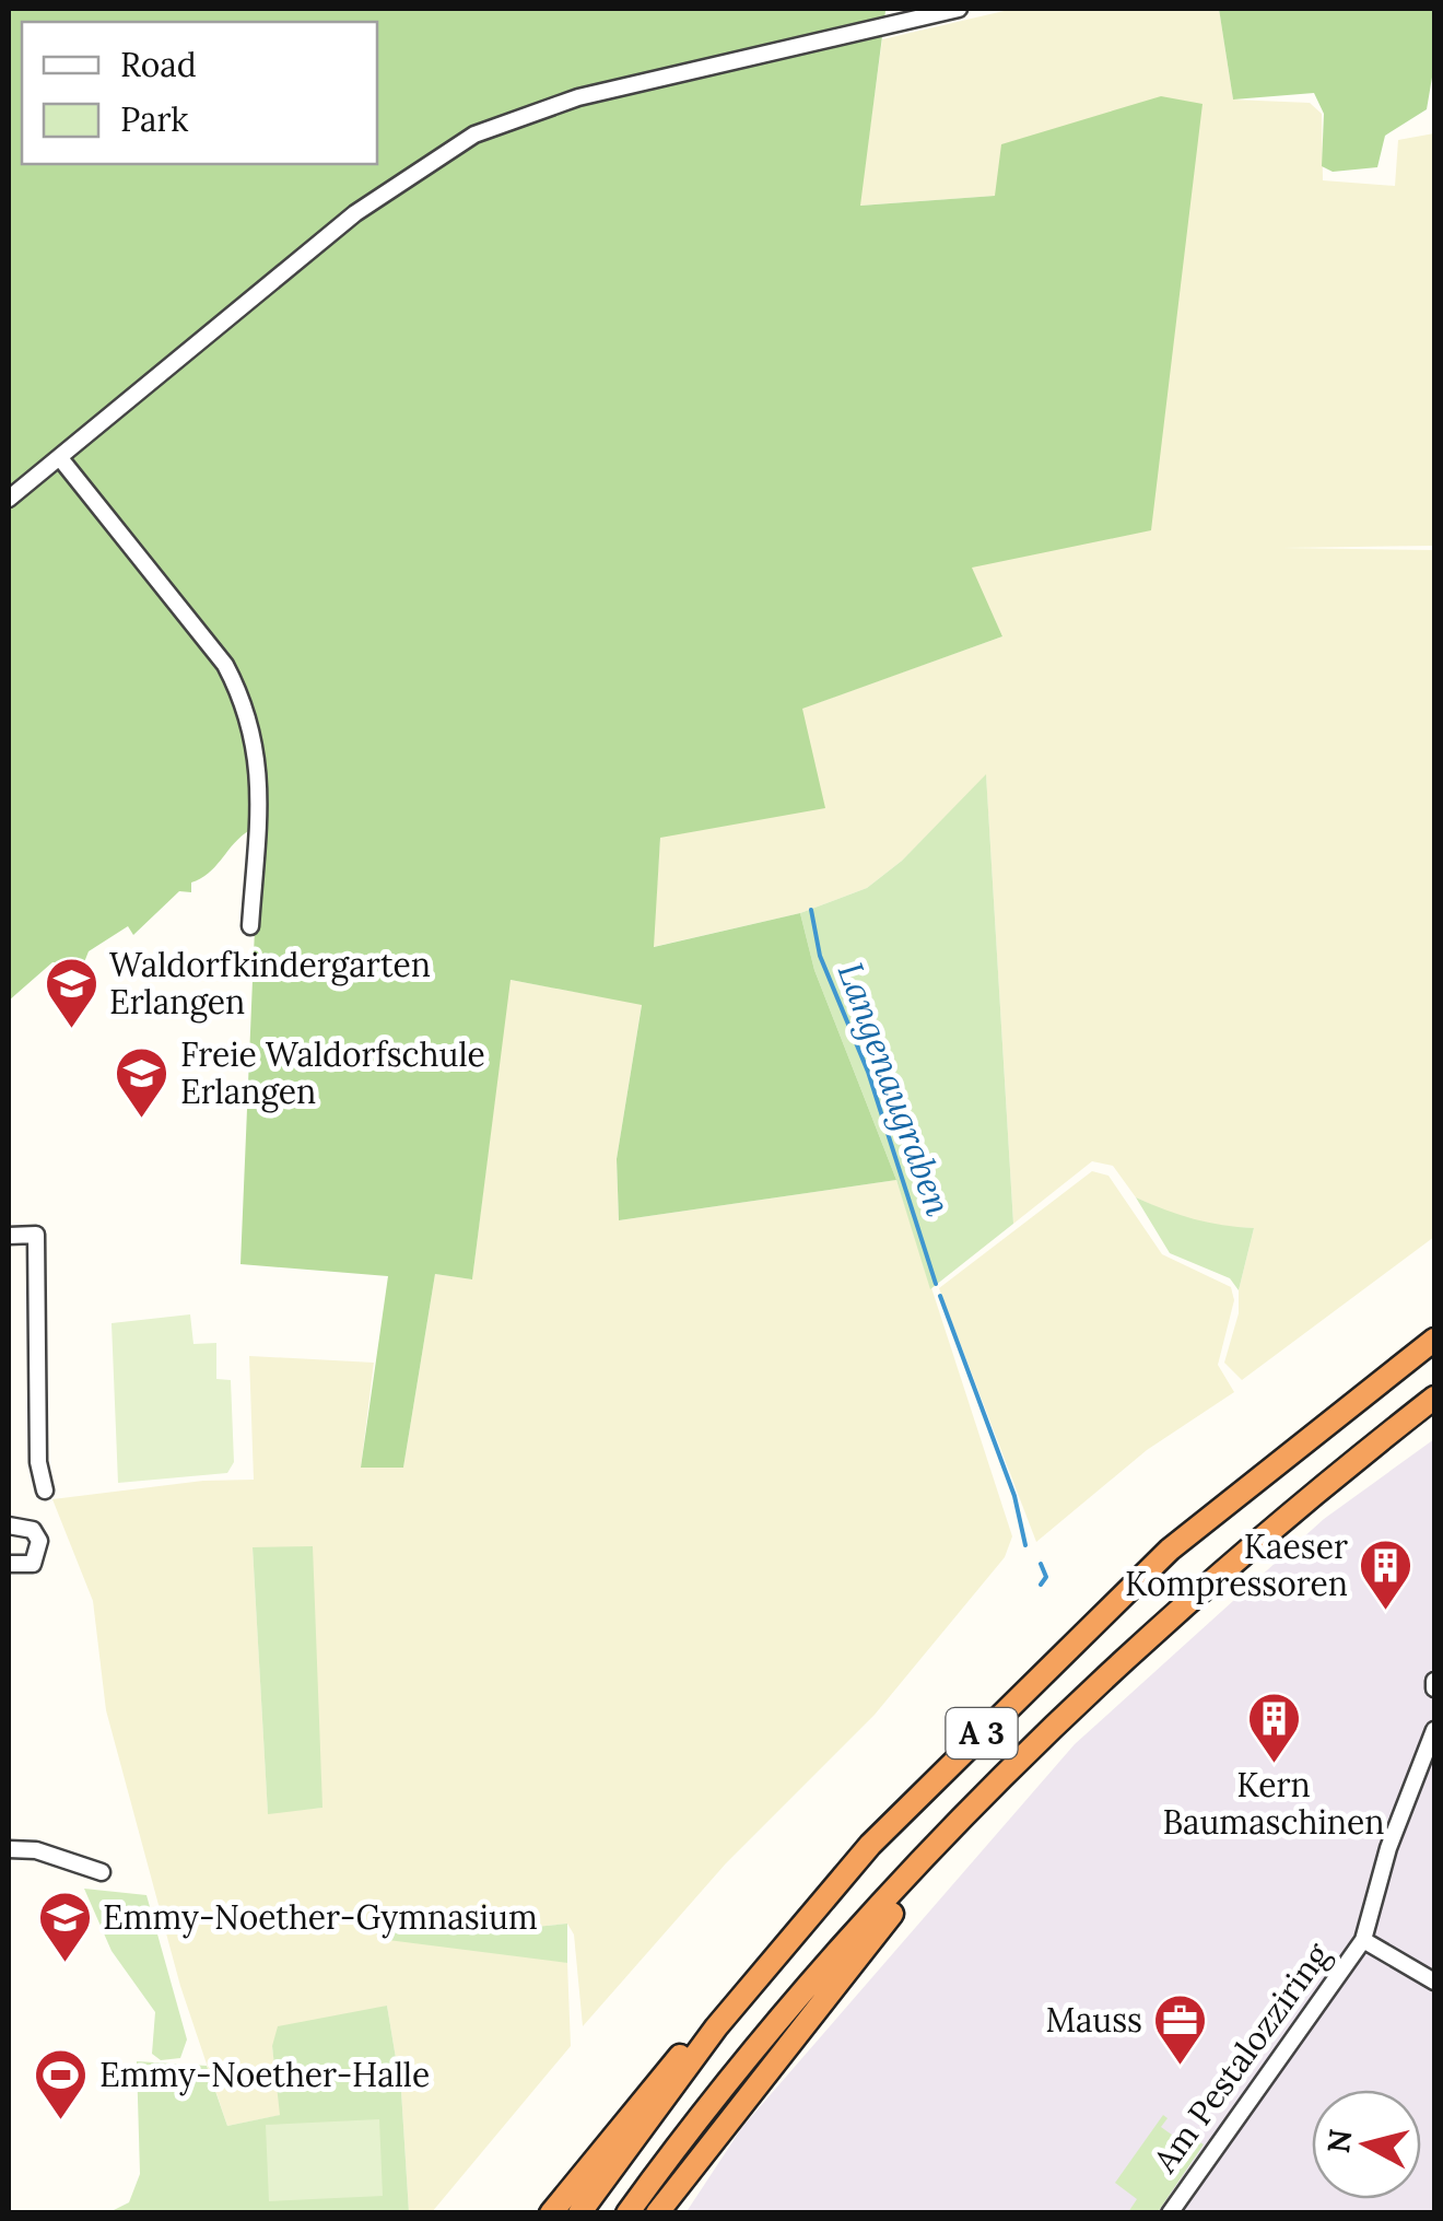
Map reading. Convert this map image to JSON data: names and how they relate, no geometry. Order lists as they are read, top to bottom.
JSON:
{
  "streets": {
    "highway": ["A 3"],
    "street": ["Am Pestalozziring"]
  },
  "water": ["Langenaugraben"],
  "places": {
    "school or university": ["Waldorfkindergarten Erlangen", "Freie Waldorfschule Erlangen", "Emmy-Noether-Gymnasium"],
    "building": ["Kaeser Kompressoren", "Kern Baumaschinen"],
    "office": ["Mauss"],
    "sports": ["Emmy-Noether-Halle"]
  },
  "legend": ["Road", "Park"],
  "north": "left"
}
